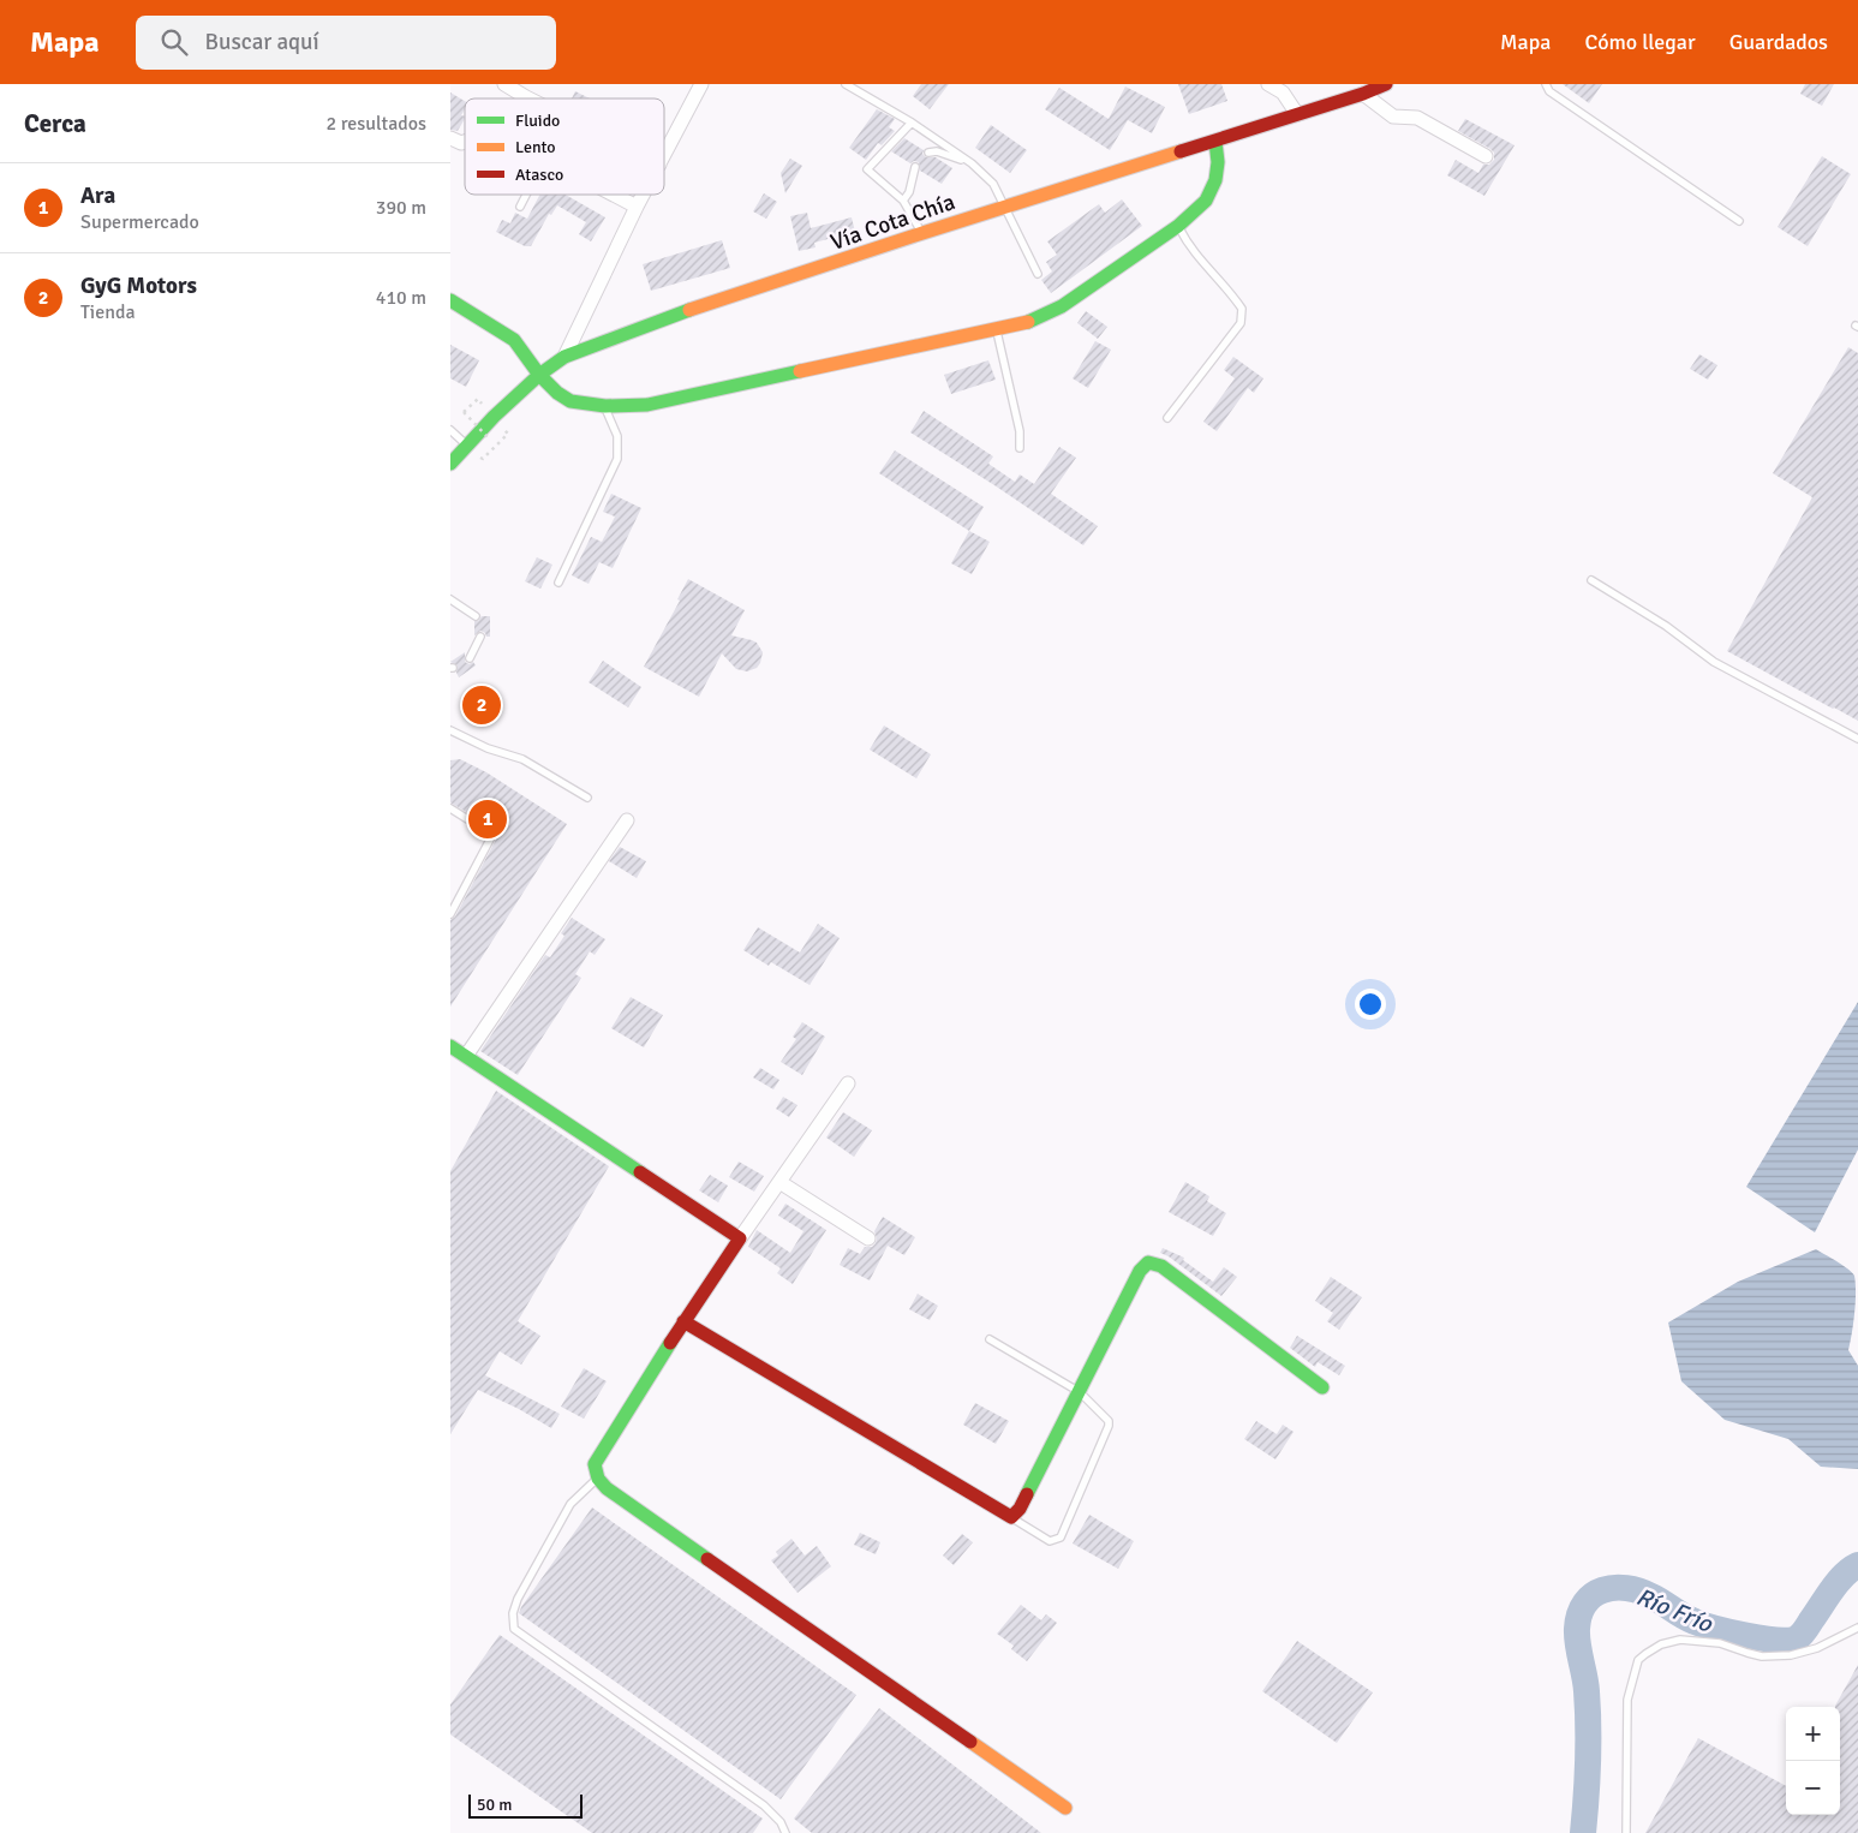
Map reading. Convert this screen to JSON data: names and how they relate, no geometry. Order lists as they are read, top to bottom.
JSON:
{
  "streets": {
    "street": ["Vía Cota Chía"]
  },
  "water": ["Río Frío"],
  "legend": ["Fluido", "Lento", "Atasco"],
  "scale_bar": "50 m",
  "page": {
    "header": "Mapa",
    "search": "Buscar aquí",
    "nav": ["Mapa", "Cómo llegar", "Guardados"],
    "heading": ["Cerca", "2 resultados"],
    "list": [
      {
        "mark": "1",
        "name": "Ara",
        "note": "Supermercado",
        "value": "390 m"
      },
      {
        "mark": "2",
        "name": "GyG Motors",
        "note": "Tienda",
        "value": "410 m"
      }
    ],
    "pins": ["2", "1"],
    "map_buttons": ["+", "−"],
    "scale": "50 m"
  }
}
